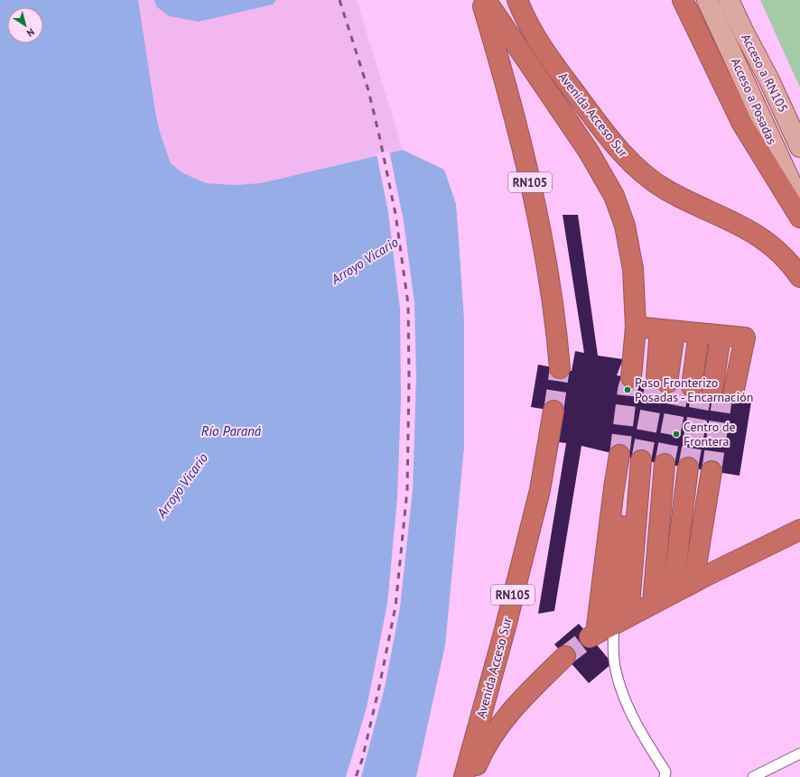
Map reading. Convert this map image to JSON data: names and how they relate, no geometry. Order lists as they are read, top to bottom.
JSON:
{
  "streets": {
    "highway": ["Avenida Acceso Sur", "RN105"],
    "main road": ["Acceso a RN105", "Acceso a Posadas"]
  },
  "water": ["Arroyo Vicario", "Río Paraná"],
  "places": ["Paso Fronterizo Posadas - Encarnación", "Centro de Frontera"],
  "north": "bottom right"
}
